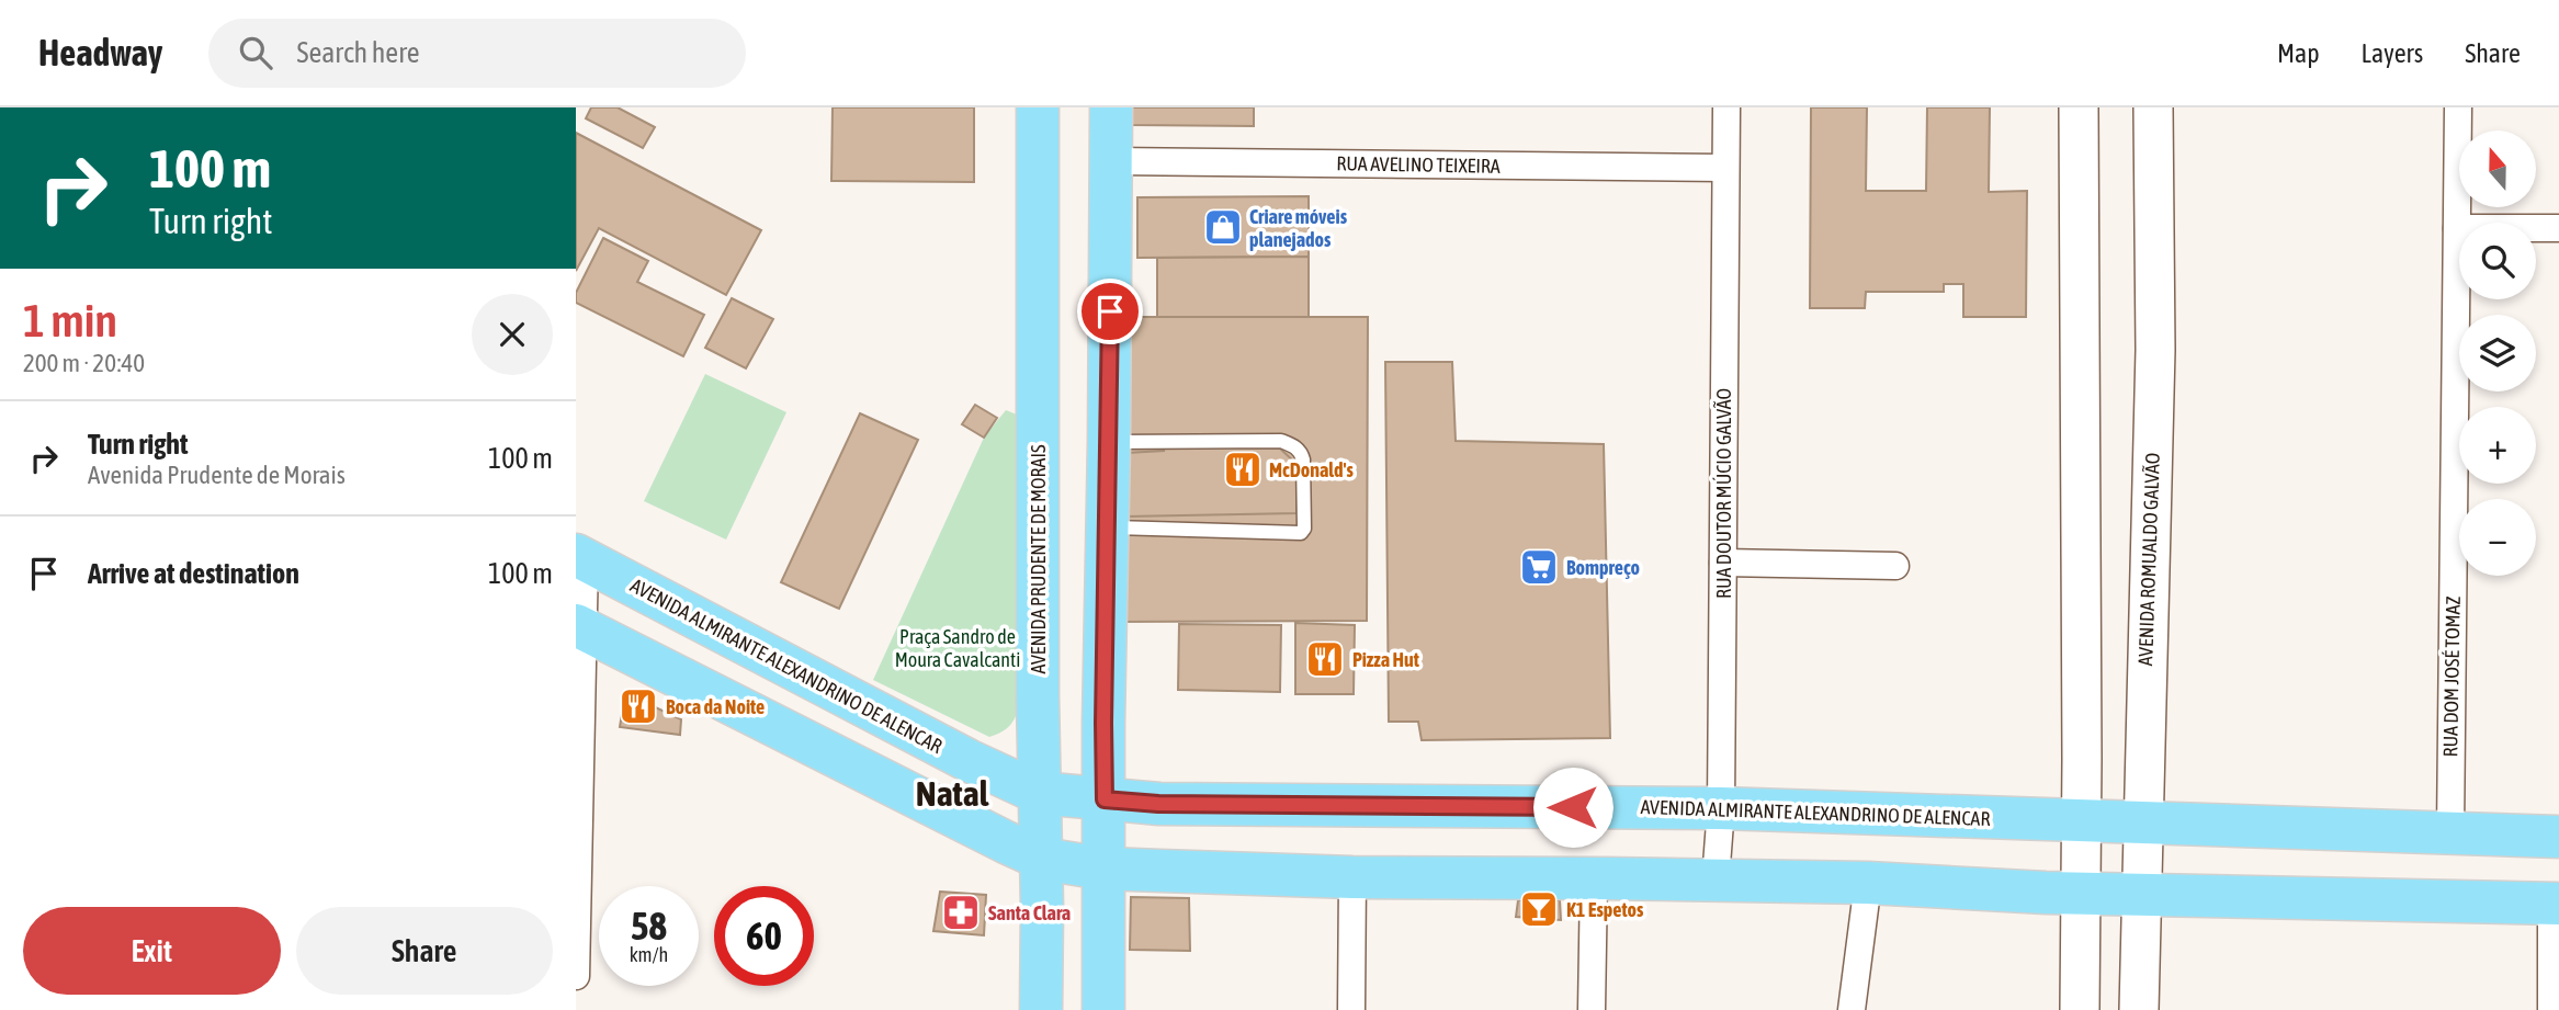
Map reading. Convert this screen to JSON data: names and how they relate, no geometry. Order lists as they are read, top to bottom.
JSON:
{
  "streets": {
    "main road": ["AVENIDA PRUDENTE DE MORAIS", "AVENIDA ROMUALDO GALVÃO", "AVENIDA ALMIRANTE ALEXANDRINO DE ALENCAR"],
    "street": ["RUA AVELINO TEIXEIRA", "RUA DOUTOR MÚCIO GALVÃO", "RUA DOM JOSÉ TOMAZ"]
  },
  "crossings": [
    ["RUA AVELINO TEIXEIRA", "RUA DOUTOR MÚCIO GALVÃO"],
    ["RUA DOUTOR MÚCIO GALVÃO", "AVENIDA ALMIRANTE ALEXANDRINO DE ALENCAR"],
    ["AVENIDA PRUDENTE DE MORAIS", "AVENIDA ALMIRANTE ALEXANDRINO DE ALENCAR"],
    ["AVENIDA ROMUALDO GALVÃO", "AVENIDA ALMIRANTE ALEXANDRINO DE ALENCAR"],
    ["AVENIDA ALMIRANTE ALEXANDRINO DE ALENCAR", "RUA DOM JOSÉ TOMAZ"]
  ],
  "districts": ["Natal"],
  "parks": ["Praça Sandro de Moura Cavalcanti"],
  "places": {
    "shop": ["Criare móveis planejados"],
    "restaurant": ["McDonald's", "Pizza Hut", "Boca da Noite"],
    "supermarket": ["Bompreço"],
    "bar": ["K1 Espetos"],
    "pharmacy": ["Santa Clara"]
  },
  "north": "top",
  "page": {
    "header": "Headway",
    "search": "Search here",
    "nav": ["Map", "Layers", "Share"],
    "turn": ["100 m", "Turn right"],
    "map_buttons": ["+", "−"],
    "heading": ["1 min", "200 m · 20:40"],
    "list": [
      {
        "name": "Turn right",
        "note": "Avenida Prudente de Morais",
        "value": "100 m"
      },
      {
        "name": "Arrive at destination",
        "value": "100 m"
      }
    ],
    "speed": "58 km/h",
    "limit": "60",
    "buttons": ["Exit", "Share"]
  }
}
